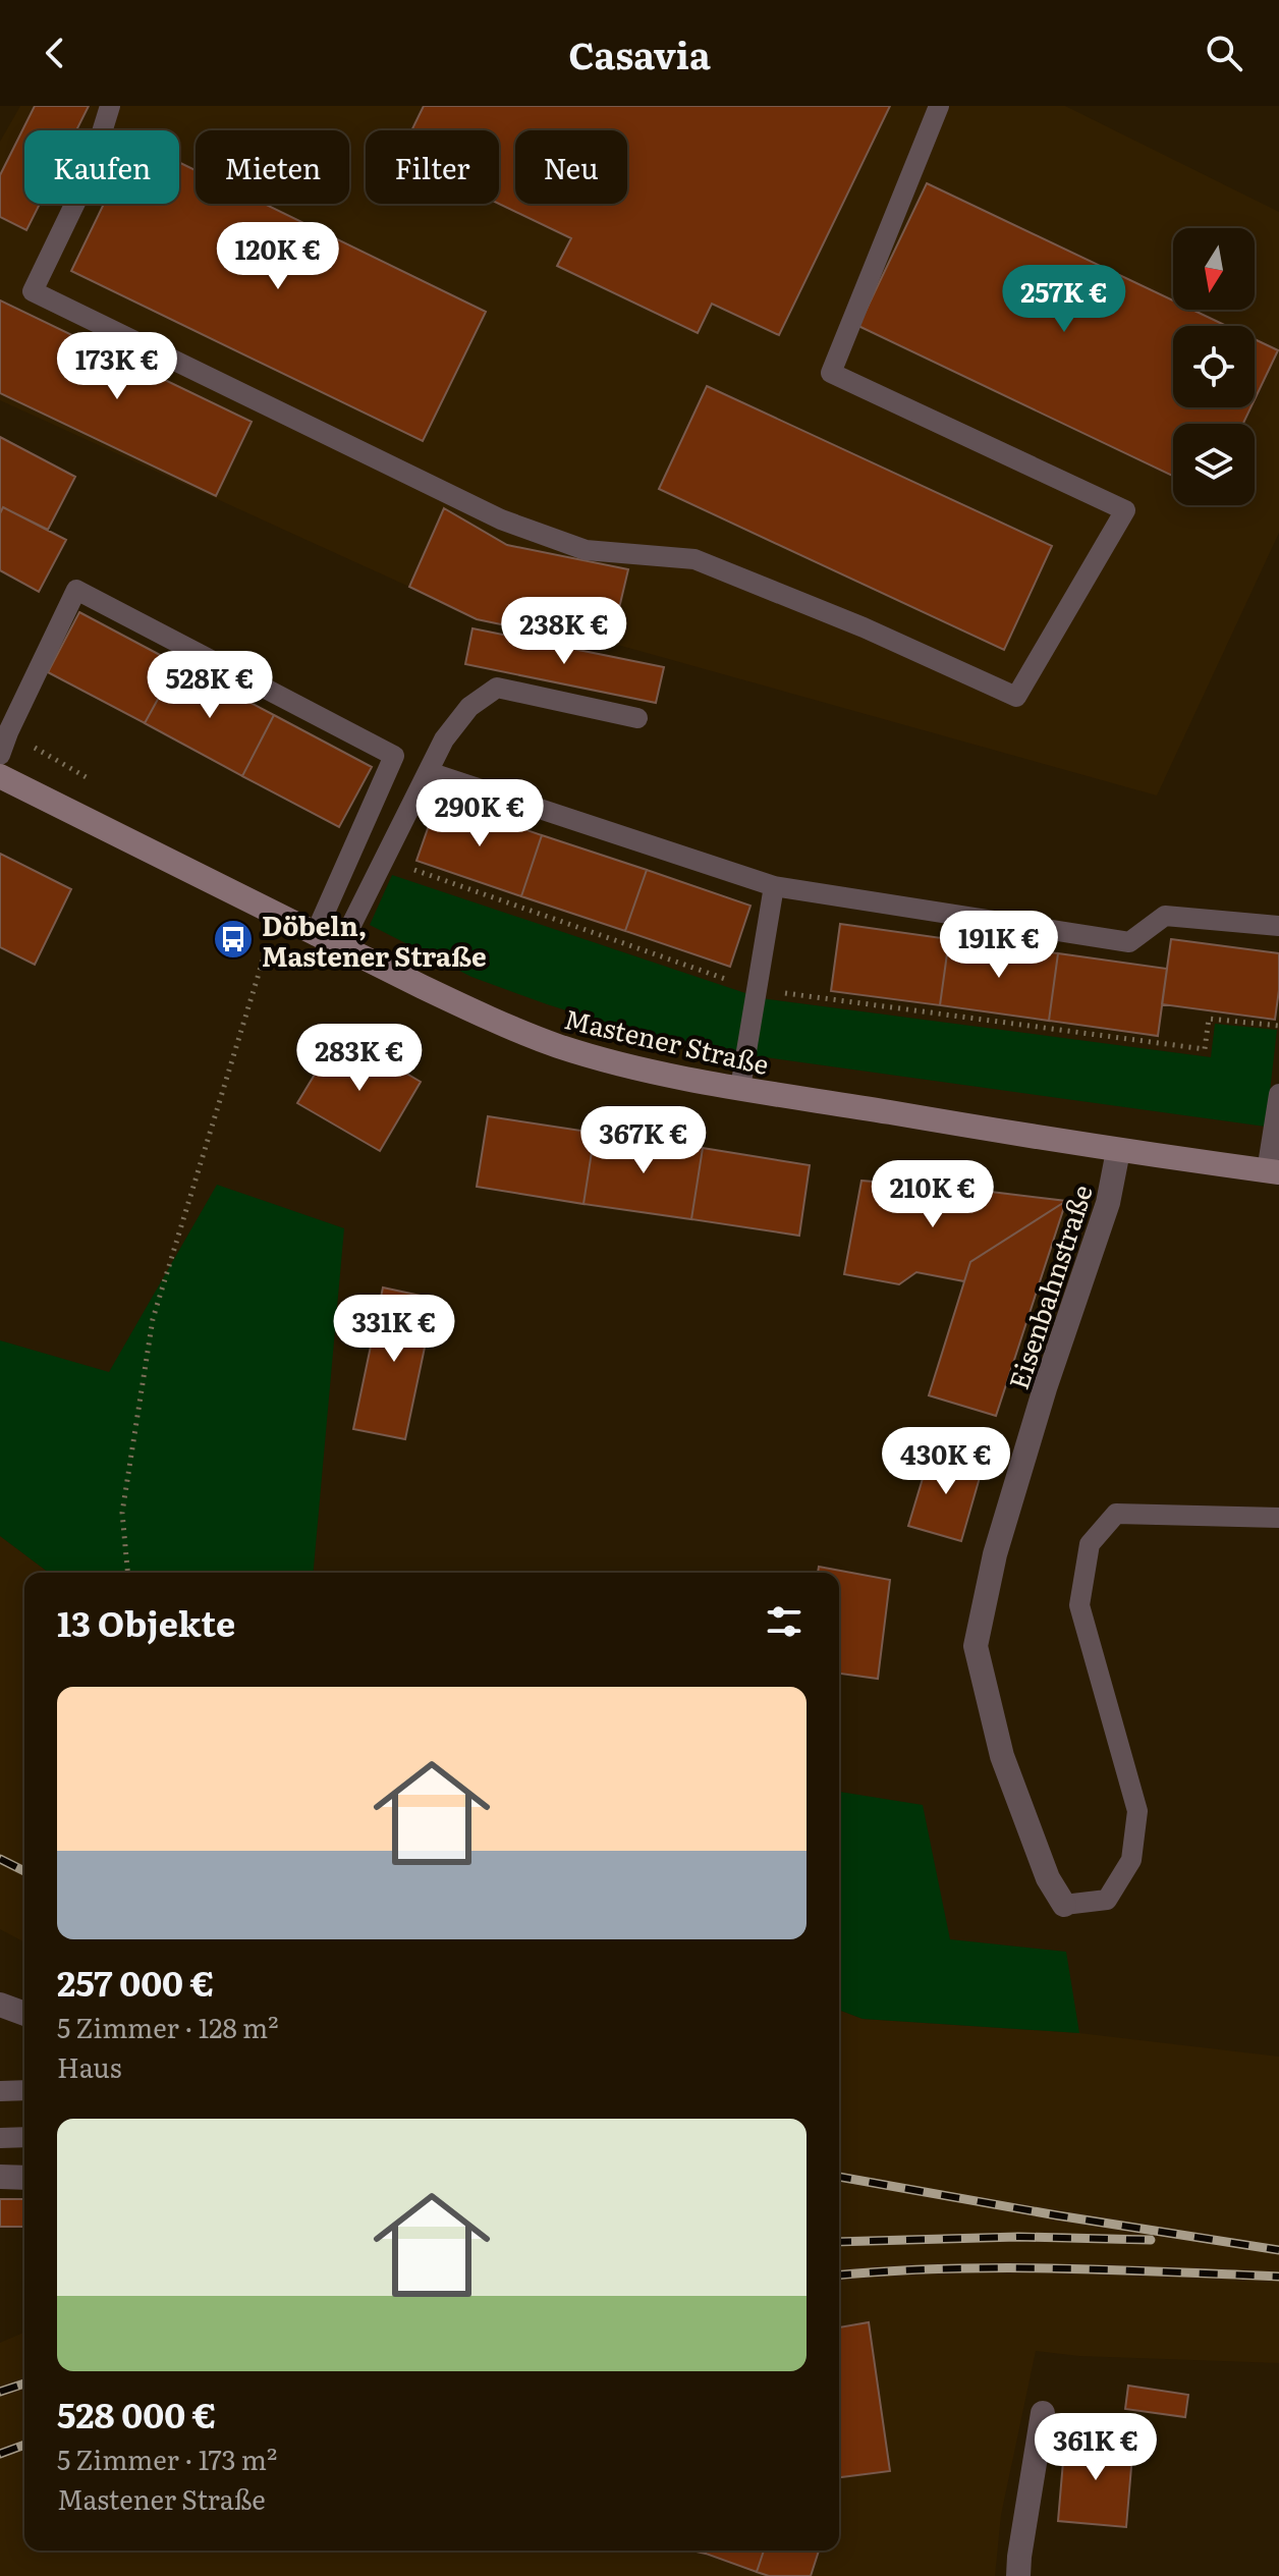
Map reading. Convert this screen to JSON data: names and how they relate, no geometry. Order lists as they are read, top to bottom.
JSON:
{
  "streets": {
    "main road": ["Mastener Straße"],
    "street": ["Eisenbahnstraße"]
  },
  "crossings": [
    ["Mastener Straße", "Eisenbahnstraße"]
  ],
  "places": {
    "bus stop": ["Döbeln, Mastener Straße"]
  },
  "north": "bottom",
  "page": {
    "header": "Casavia",
    "chip": [
      "Kaufen",
      "Mieten",
      "Filter",
      "Neu"
    ],
    "price": [
      "120K €",
      "257K €",
      "173K €",
      "238K €",
      "528K €",
      "290K €",
      "191K €",
      "283K €",
      "367K €",
      "210K €",
      "331K €",
      "430K €",
      "361K €"
    ],
    "heading": "13 Objekte",
    "list": [
      {
        "name": "257 000 €",
        "note": "5 Zimmer · 128 m² · Haus"
      },
      {
        "name": "528 000 €",
        "note": "5 Zimmer · 173 m² · Mastener Straße"
      }
    ]
  }
}
